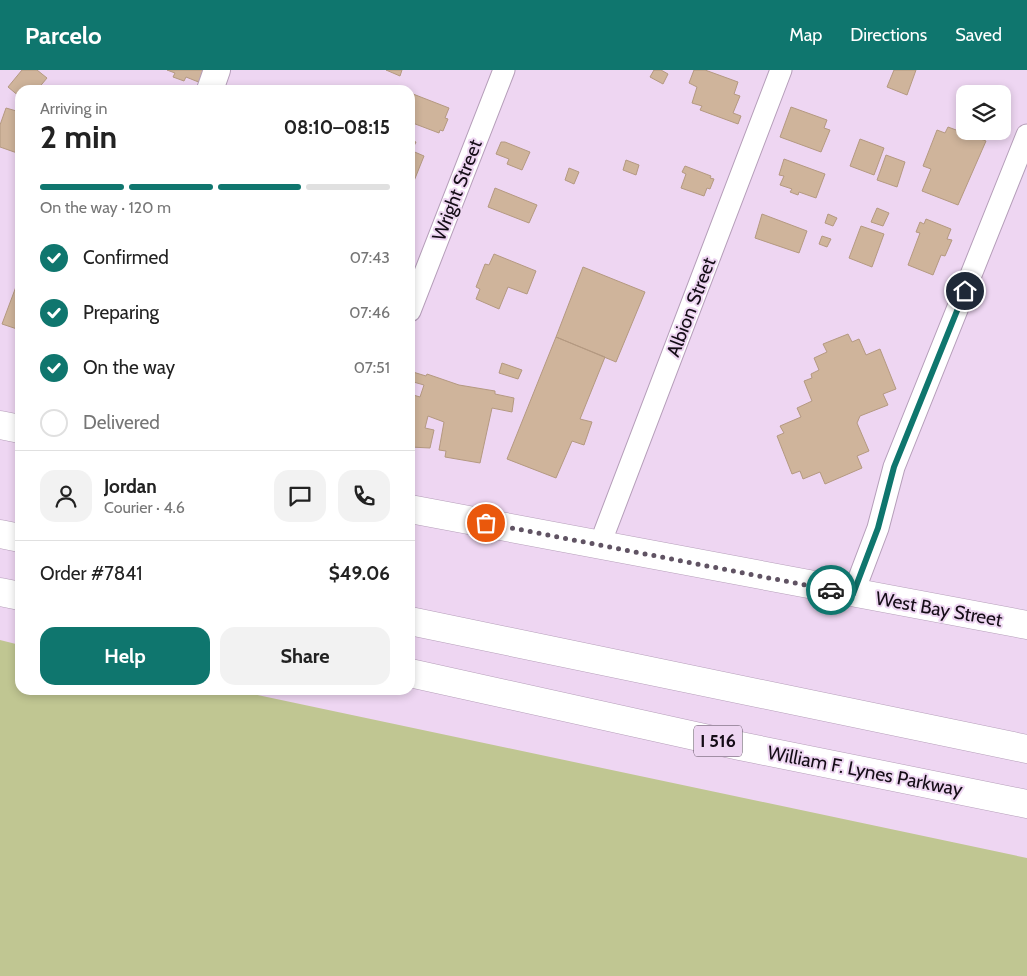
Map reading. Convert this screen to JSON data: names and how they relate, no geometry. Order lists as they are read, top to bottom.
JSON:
{
  "streets": {
    "main road": ["West Bay Street", "I 516", "William F. Lynes Parkway"],
    "street": ["Wright Street", "Albion Street"]
  },
  "crossings": [
    ["Albion Street", "West Bay Street"]
  ],
  "page": {
    "header": "Parcelo",
    "nav": ["Map", "Directions", "Saved"],
    "heading": ["2 min", "Arriving in", "08:10–08:15"],
    "panel": [
      "Jordan",
      "Courier · 4.6",
      "Order #7841",
      "$49.06"
    ],
    "bar": "On the way · 120 m",
    "list": [
      ["Confirmed", "07:43"],
      ["Preparing", "07:46"],
      ["On the way", "07:51"],
      "Delivered"
    ],
    "buttons": ["Help", "Share"]
  }
}
